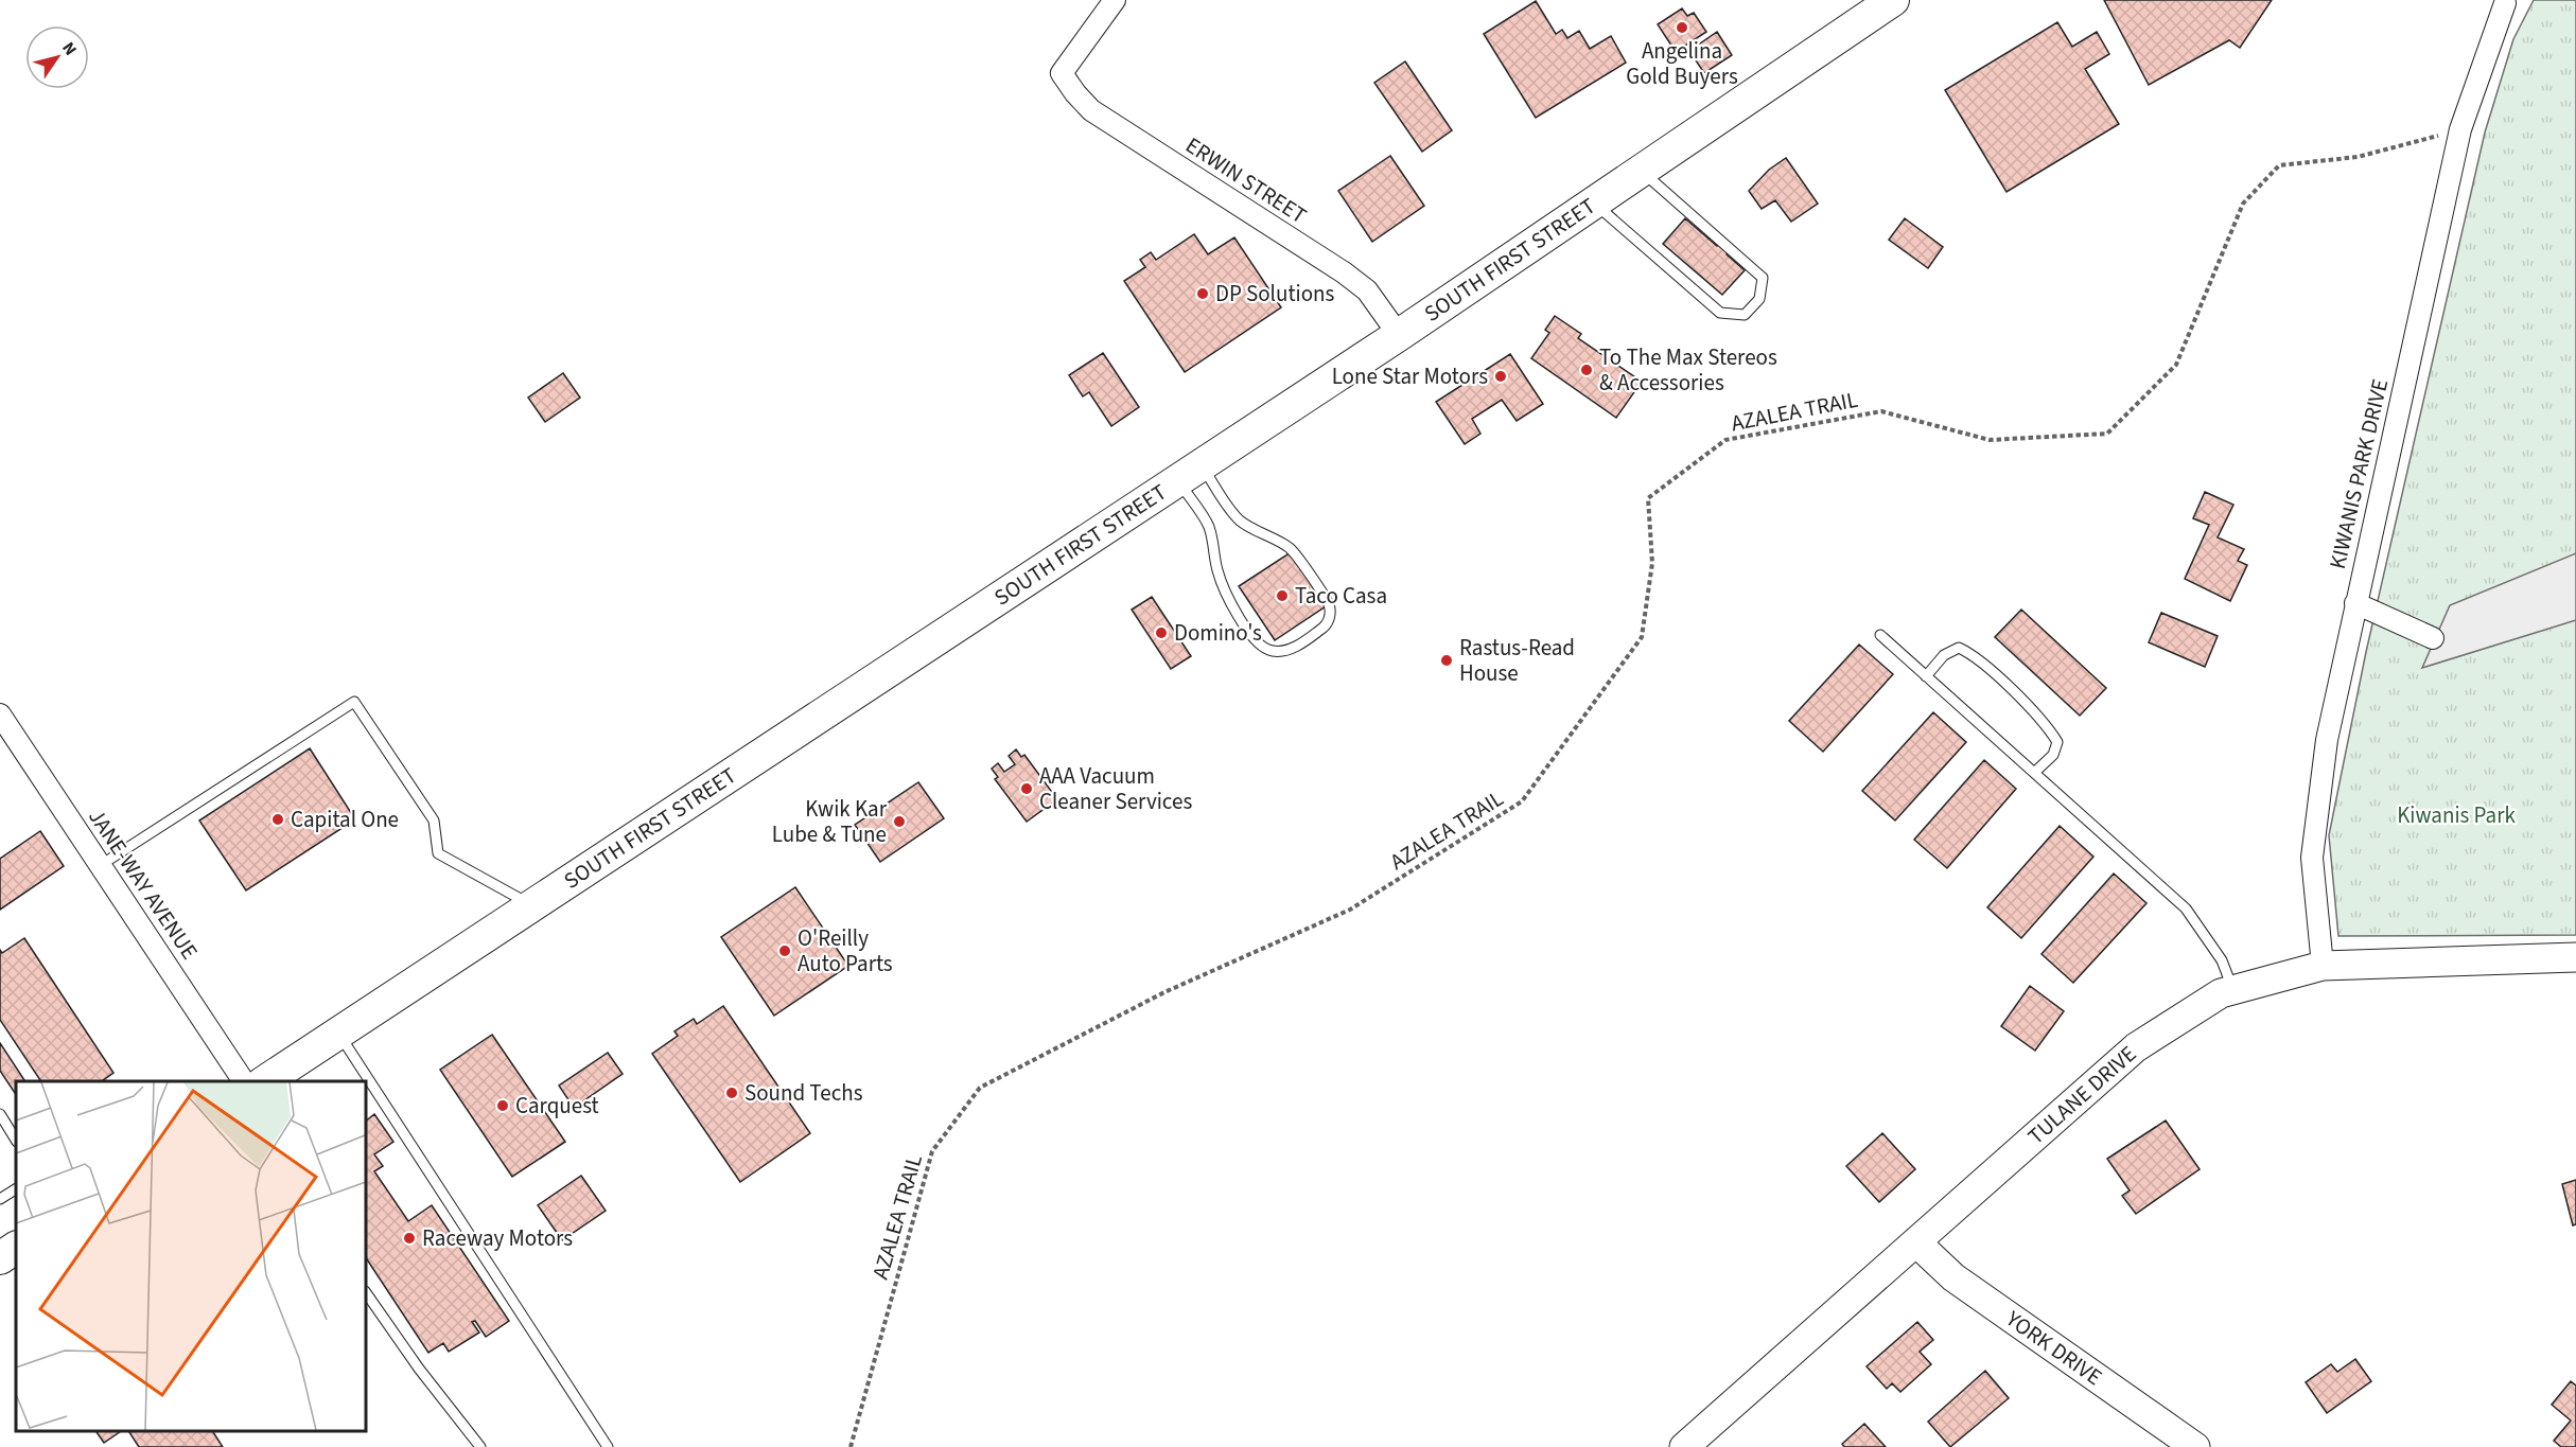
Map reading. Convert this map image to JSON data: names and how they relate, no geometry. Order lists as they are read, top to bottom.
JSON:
{
  "streets": {
    "main road": ["SOUTH FIRST STREET"],
    "street": [
      "ERWIN STREET",
      "KIWANIS PARK DRIVE",
      "JANE-WAY AVENUE",
      "TULANE DRIVE",
      "YORK DRIVE"
    ],
    "path": ["AZALEA TRAIL"]
  },
  "crossings": [
    ["ERWIN STREET", "SOUTH FIRST STREET"],
    ["AZALEA TRAIL", "KIWANIS PARK DRIVE"],
    ["KIWANIS PARK DRIVE", "TULANE DRIVE"],
    ["TULANE DRIVE", "YORK DRIVE"]
  ],
  "parks": ["Kiwanis Park"],
  "places": [
    "Angelina Gold Buyers",
    "DP Solutions",
    "To The Max Stereos & Accessories",
    "Lone Star Motors",
    "Taco Casa",
    "Domino's",
    "Rastus-Read House",
    "AAA Vacuum Cleaner Services",
    "Capital One",
    "Kwik Kar Lube & Tune",
    "O'Reilly Auto Parts",
    "Sound Techs",
    "Carquest",
    "Raceway Motors"
  ],
  "north": "top right"
}
